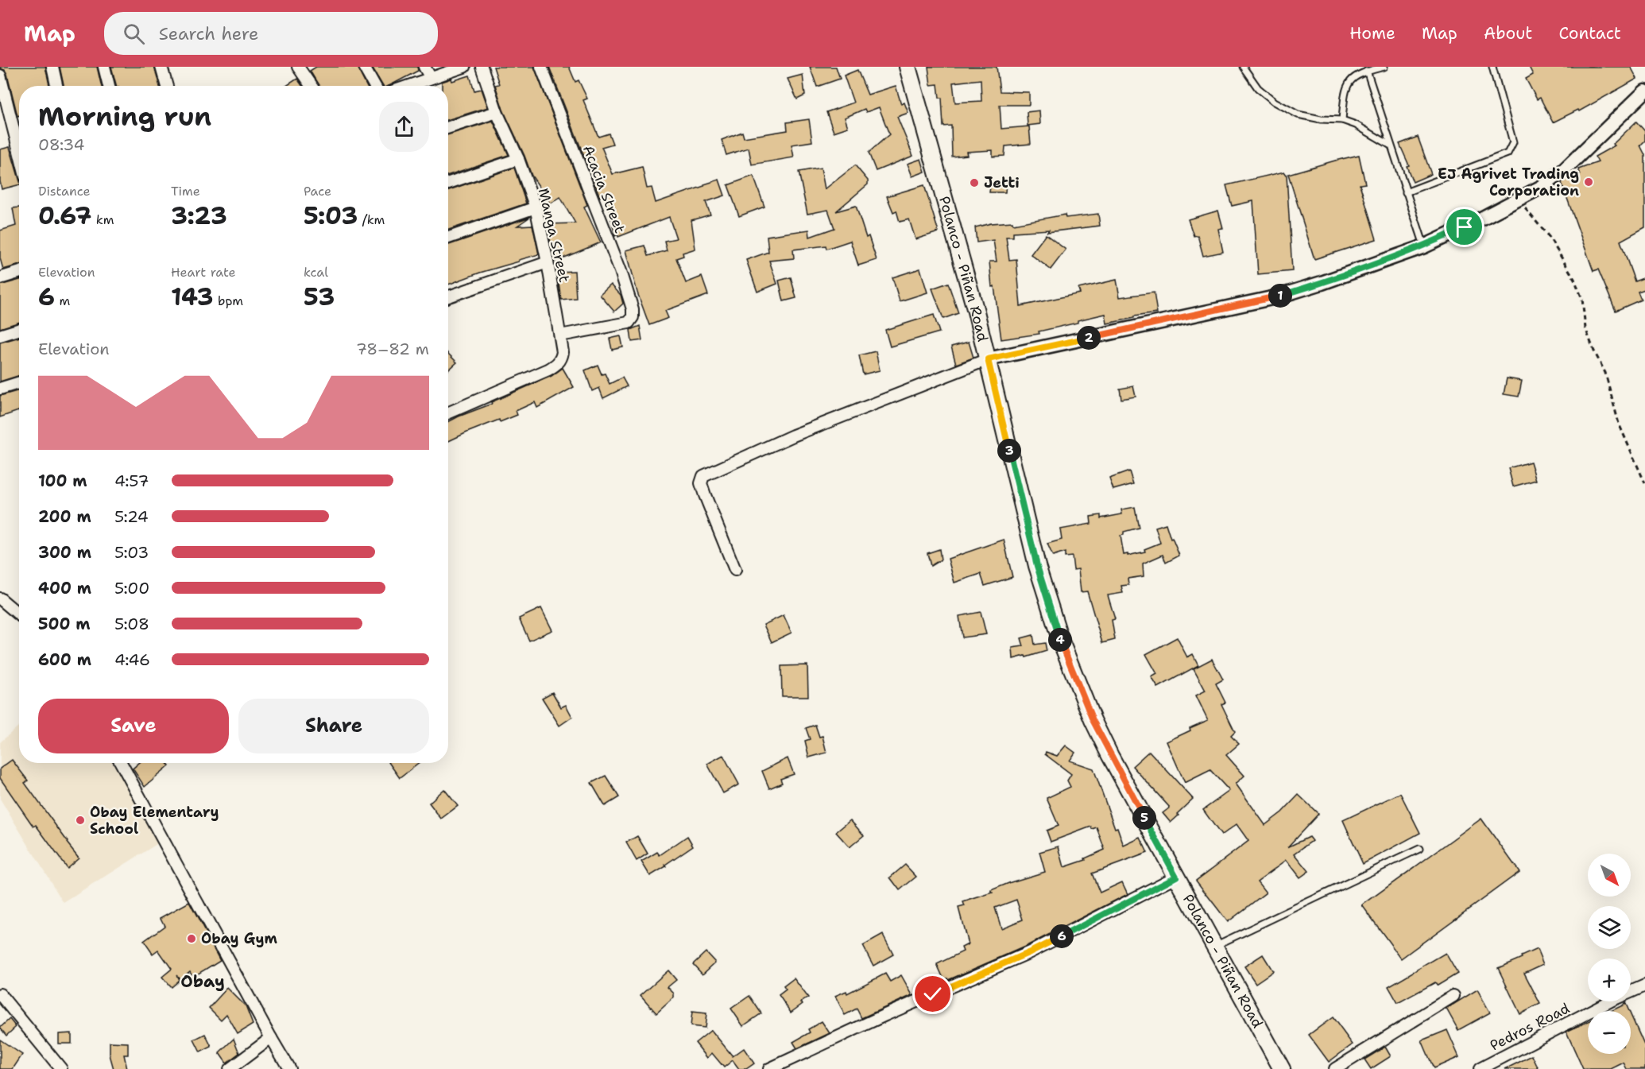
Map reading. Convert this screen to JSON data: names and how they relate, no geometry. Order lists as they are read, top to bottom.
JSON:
{
  "streets": {
    "main road": ["Polanco - Piñan Road"],
    "street": ["Acacia Street", "Manga Street", "Pedros Road"]
  },
  "crossings": [
    ["Acacia Street", "Manga Street"]
  ],
  "districts": ["Obay"],
  "places": [
    "EJ Agrivet Trading Corporation",
    "Jetti",
    "Obay Elementary School",
    "Obay Gym"
  ],
  "north": "bottom right",
  "page": {
    "header": "Map",
    "search": "Search here",
    "nav": [
      "Home",
      "Map",
      "About",
      "Contact"
    ],
    "heading": ["Morning run", "08:34"],
    "stats": [
      ["Distance", "0.67 km"],
      ["Time", "3:23"],
      ["Pace", "5:03 /km"],
      ["Elevation", "6 m"],
      ["Heart rate", "143 bpm"],
      ["kcal", "53"]
    ],
    "pins": [
      "1",
      "2",
      "3",
      "4",
      "5",
      "6"
    ],
    "chart": ["Elevation", "78–82 m"],
    "list": [
      {
        "name": "100 m",
        "note": "4:57"
      },
      {
        "name": "200 m",
        "note": "5:24"
      },
      {
        "name": "300 m",
        "note": "5:03"
      },
      {
        "name": "400 m",
        "note": "5:00"
      },
      {
        "name": "500 m",
        "note": "5:08"
      },
      {
        "name": "600 m",
        "note": "4:46"
      }
    ],
    "buttons": ["Save", "Share"],
    "map_buttons": ["+", "−"]
  }
}
